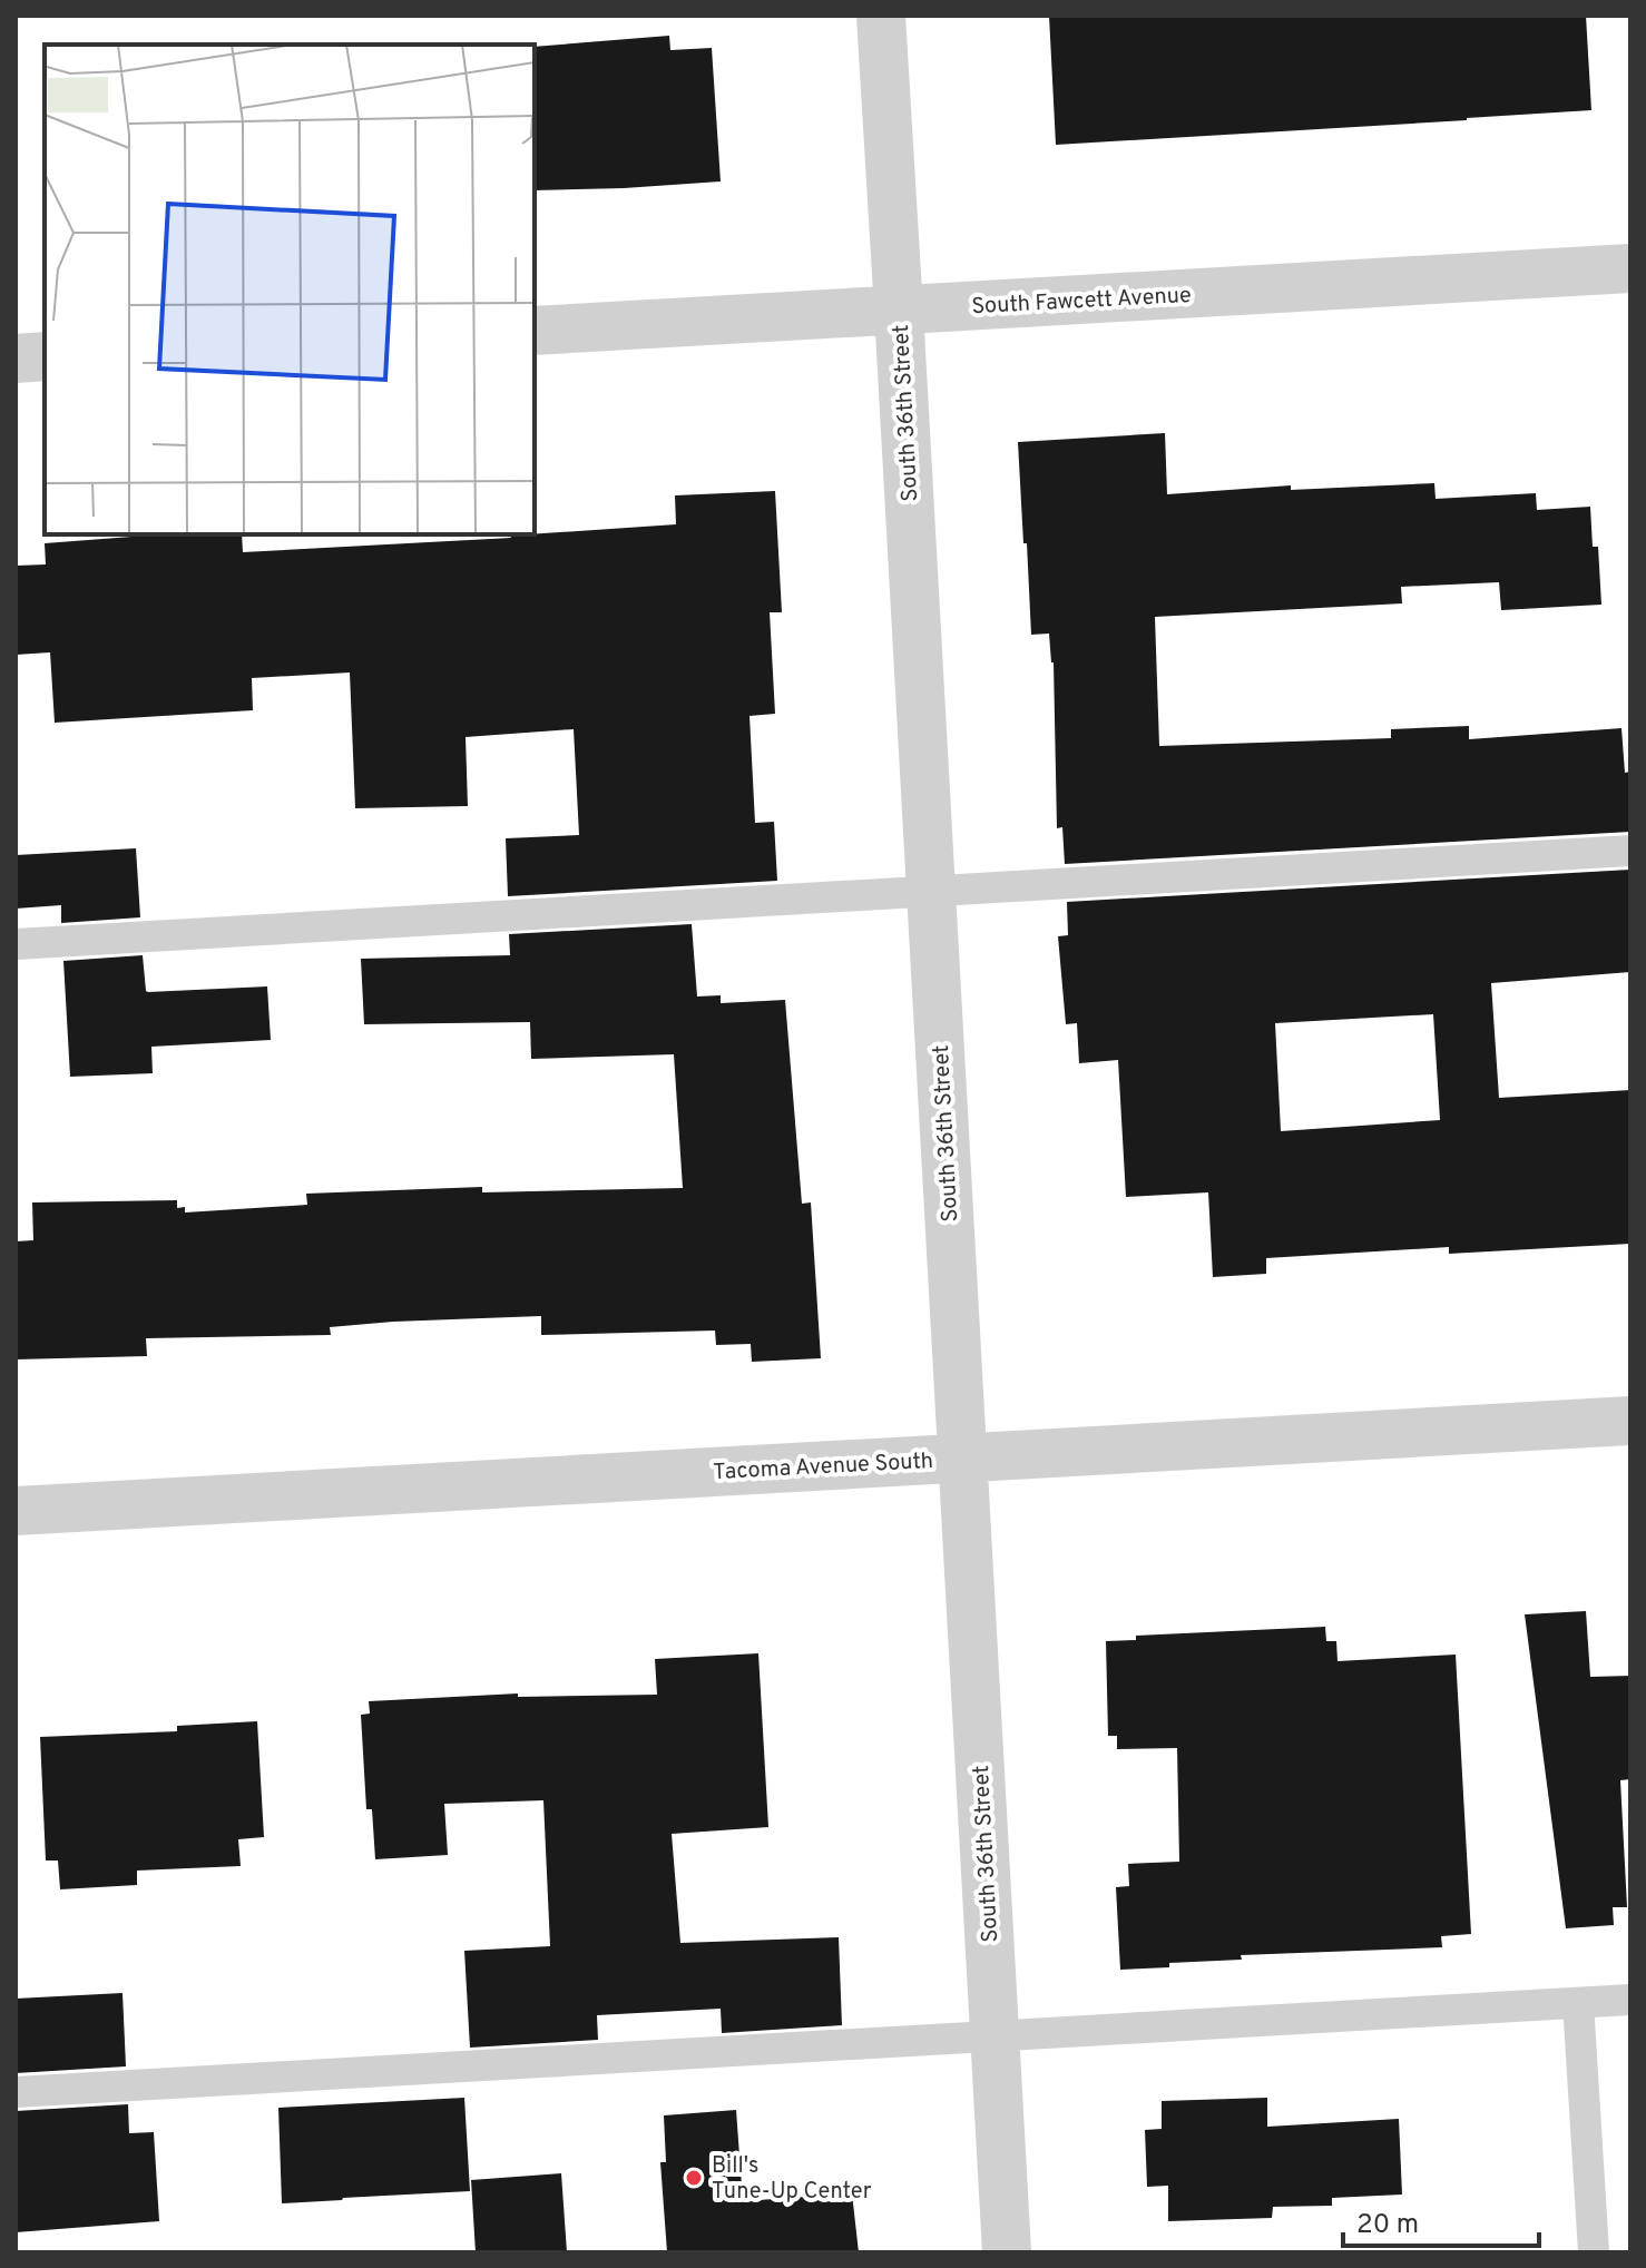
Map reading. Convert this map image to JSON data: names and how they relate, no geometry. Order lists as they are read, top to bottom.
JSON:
{
  "streets": {
    "street": ["South Fawcett Avenue", "South 36th Street", "Tacoma Avenue South"]
  },
  "crossings": [
    ["South Fawcett Avenue", "South 36th Street"],
    ["South 36th Street", "Tacoma Avenue South"]
  ],
  "places": ["Bill's Tune-Up Center"],
  "scale_bar": "20 m"
}
